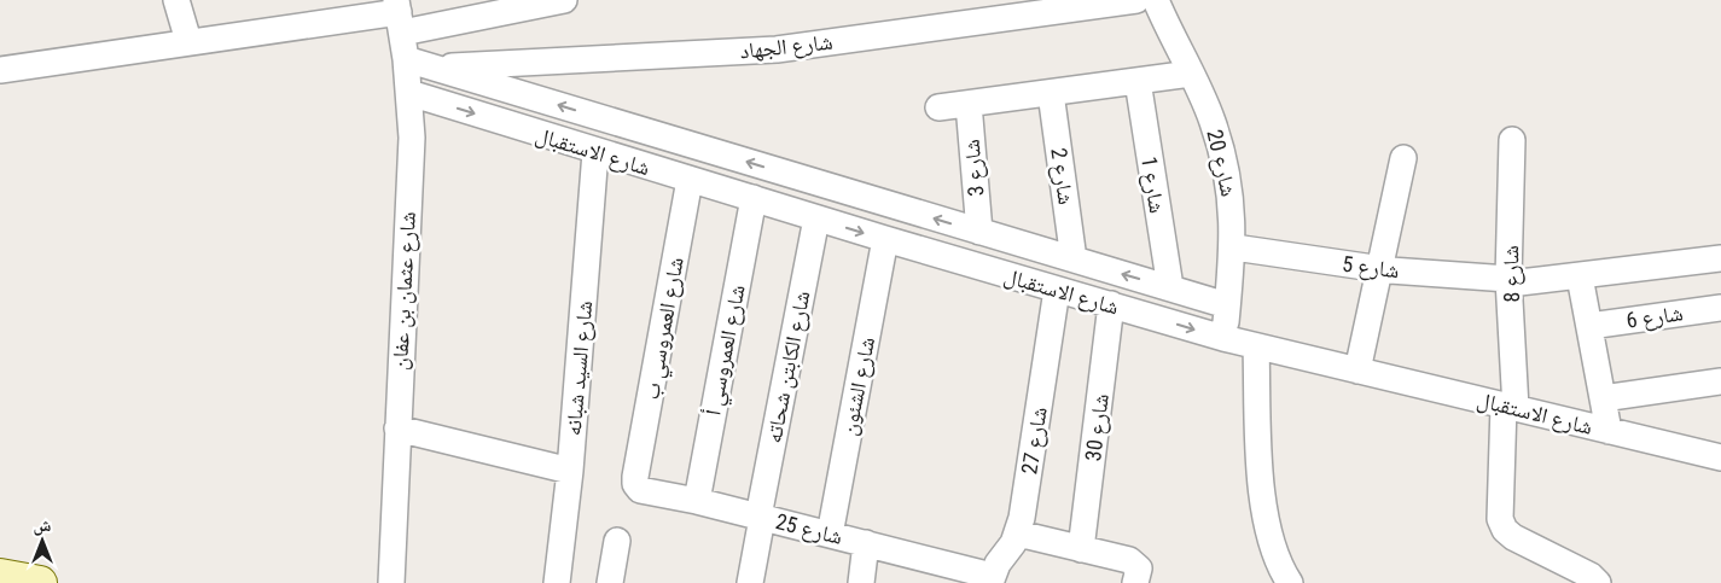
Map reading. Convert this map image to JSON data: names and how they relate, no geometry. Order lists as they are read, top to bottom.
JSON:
{
  "streets": {
    "street": [
      "شارع الجهاد",
      "شارع الاستقبال",
      "شارع 20",
      "شارع 3",
      "شارع 2",
      "شارع 1",
      "شارع 5",
      "شارع 8",
      "شارع عثمان بن عفان",
      "شارع 6",
      "شارع العمروسي ب",
      "شارع العمروسي أ",
      "شارع الكابتن شحاته",
      "شارع السيد شبانه",
      "شارع الشئون",
      "شارع 30",
      "شارع 27",
      "شارع 25"
    ]
  },
  "crossings": [
    ["شارع الجهاد", "شارع الاستقبال"],
    ["شارع الاستقبال", "شارع 20"],
    ["شارع الاستقبال", "شارع 3"],
    ["شارع الاستقبال", "شارع 2"],
    ["شارع الاستقبال", "شارع 1"],
    ["شارع الاستقبال", "شارع 8"],
    ["شارع الاستقبال", "شارع عثمان بن عفان"],
    ["شارع الاستقبال", "شارع العمروسي ب"],
    ["شارع الاستقبال", "شارع العمروسي أ"],
    ["شارع الاستقبال", "شارع الكابتن شحاته"],
    ["شارع الاستقبال", "شارع السيد شبانه"],
    ["شارع الاستقبال", "شارع الشئون"],
    ["شارع الاستقبال", "شارع 30"],
    ["شارع الاستقبال", "شارع 27"],
    ["شارع 20", "شارع 5"],
    ["شارع 5", "شارع 8"],
    ["شارع العمروسي ب", "شارع 25"],
    ["شارع العمروسي أ", "شارع 25"],
    ["شارع الكابتن شحاته", "شارع 25"],
    ["شارع الشئون", "شارع 25"],
    ["شارع 27", "شارع 25"]
  ],
  "north": "top"
}
